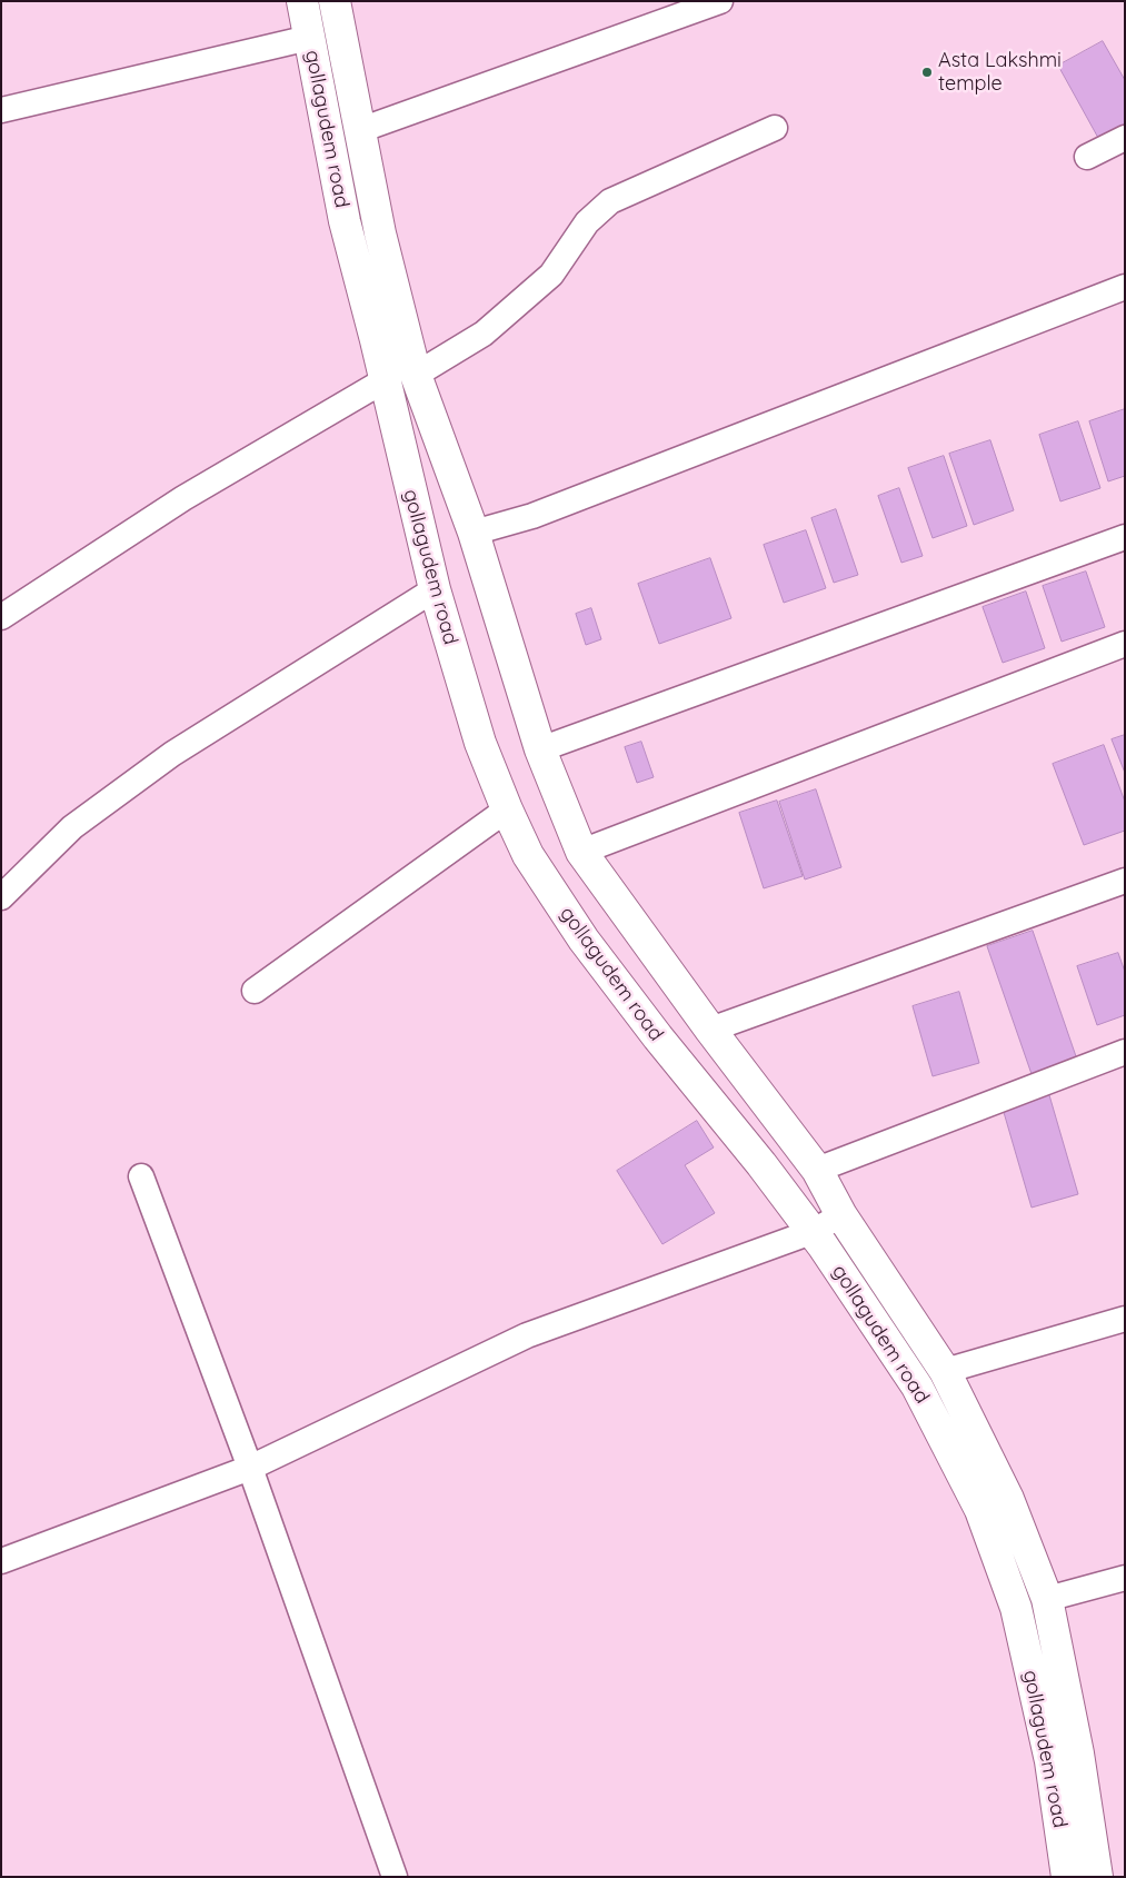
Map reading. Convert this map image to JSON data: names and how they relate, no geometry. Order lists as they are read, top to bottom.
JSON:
{
  "streets": {
    "street": ["gollagudem road"]
  },
  "places": ["Asta Lakshmi temple"]
}
